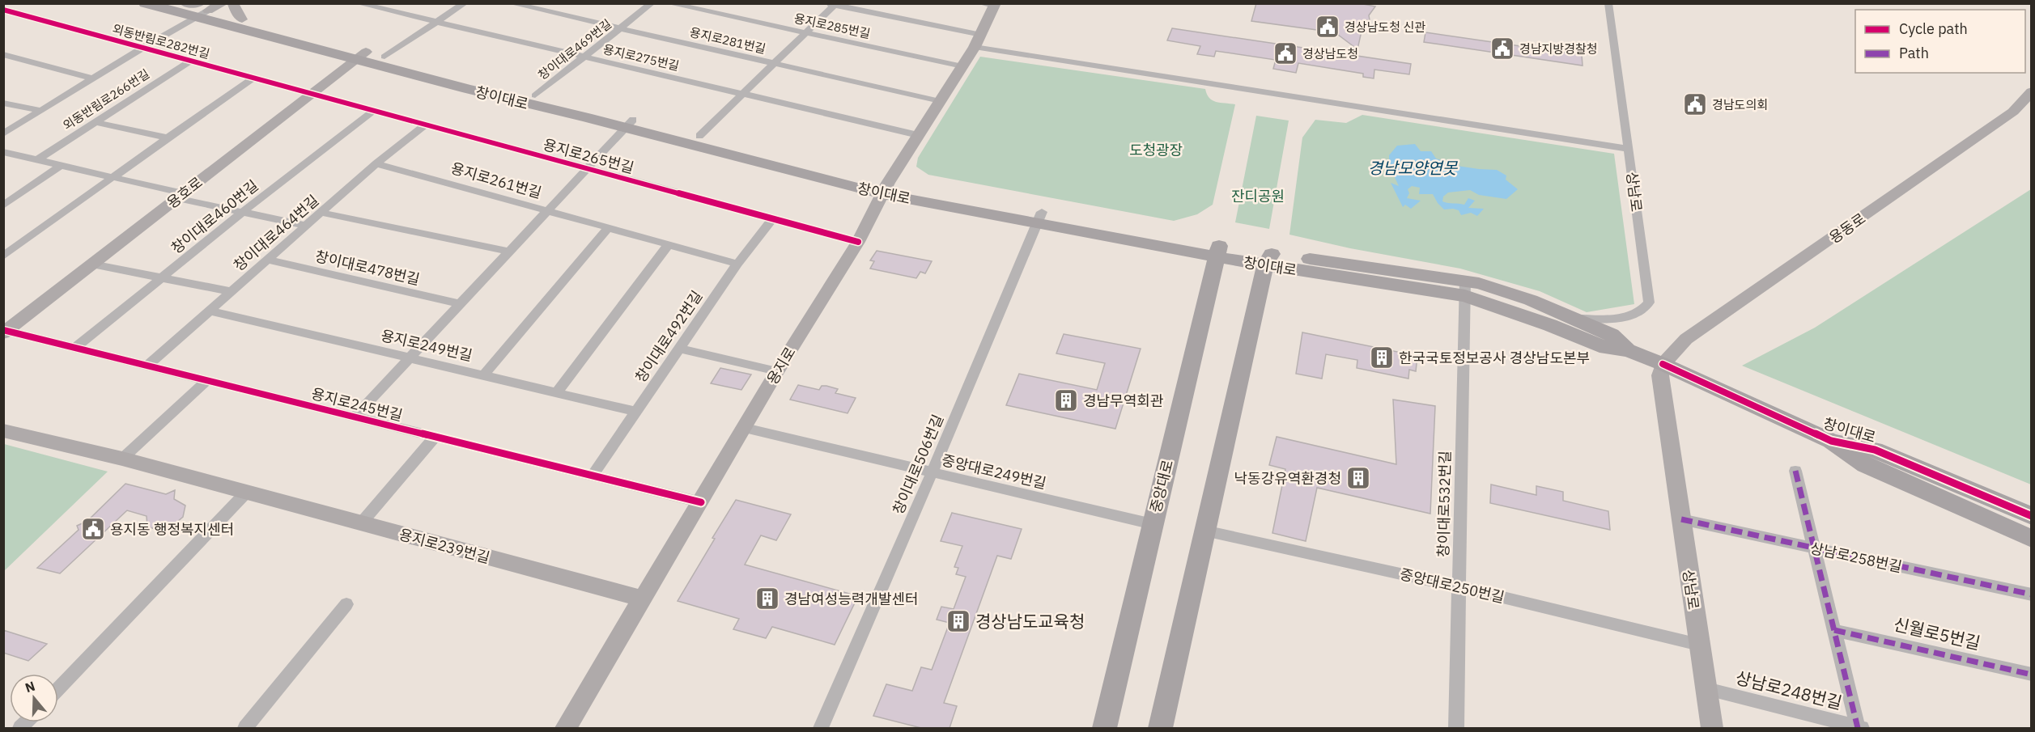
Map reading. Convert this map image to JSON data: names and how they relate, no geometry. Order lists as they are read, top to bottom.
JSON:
{
  "streets": {
    "main road": ["창이대로", "중앙대로"],
    "street": [
      "용지로285번길",
      "용지로281번길",
      "외동반림로282번길",
      "창이대로469번길",
      "용지로275번길",
      "외동반림로266번길",
      "용지로265번길",
      "용지로261번길",
      "상남로",
      "용호로",
      "창이대로460번길",
      "용동로",
      "창이대로464번길",
      "창이대로478번길",
      "창이대로492번길",
      "용지로249번길",
      "용지로",
      "용지로245번길",
      "창이대로506번길",
      "중앙대로249번길",
      "창이대로532번길",
      "용지로239번길",
      "상남로258번길",
      "중앙대로250번길",
      "신월로5번길",
      "상남로248번길"
    ]
  },
  "crossings": [
    ["용지로285번길", "용지로"],
    ["용지로281번길", "창이대로469번길"],
    ["용지로281번길", "용지로"],
    ["외동반림로282번길", "외동반림로266번길"],
    ["외동반림로282번길", "용지로265번길"],
    ["외동반림로282번길", "용호로"],
    ["창이대로469번길", "용지로275번길"],
    ["창이대로469번길", "창이대로"],
    ["용지로275번길", "용지로"],
    ["창이대로", "상남로"],
    ["창이대로", "용호로"],
    ["창이대로", "용동로"],
    ["창이대로", "용지로"],
    ["창이대로", "창이대로506번길"],
    ["창이대로", "중앙대로"],
    ["창이대로", "창이대로532번길"],
    ["용지로265번길", "용호로"],
    ["용지로265번길", "창이대로460번길"],
    ["용지로265번길", "창이대로464번길"],
    ["용지로265번길", "창이대로492번길"],
    ["용지로265번길", "용지로"],
    ["용지로261번길", "창이대로464번길"],
    ["용지로261번길", "창이대로492번길"],
    ["상남로", "용동로"],
    ["상남로", "상남로258번길"],
    ["상남로", "중앙대로250번길"],
    ["상남로", "상남로248번길"],
    ["용호로", "용지로245번길"],
    ["창이대로460번길", "용지로245번길"],
    ["창이대로464번길", "창이대로478번길"],
    ["창이대로464번길", "용지로249번길"],
    ["창이대로464번길", "용지로245번길"],
    ["창이대로492번길", "용지로249번길"],
    ["창이대로492번길", "용지로245번길"],
    ["용지로", "용지로245번길"],
    ["용지로", "중앙대로249번길"],
    ["용지로", "용지로239번길"],
    ["창이대로506번길", "중앙대로249번길"],
    ["중앙대로249번길", "중앙대로"],
    ["창이대로532번길", "중앙대로250번길"]
  ],
  "water": ["경남모양연못"],
  "parks": ["도청광장", "잔디공원"],
  "places": {
    "public building": [
      "경상남도청 신관",
      "경남지방경찰청",
      "경상남도청",
      "경남도의회",
      "용지동 행정복지센터"
    ],
    "building": [
      "한국국토정보공사 경상남도본부",
      "경남무역회관",
      "낙동강유역환경청",
      "경남여성능력개발센터",
      "경상남도교육청"
    ]
  },
  "legend": ["Cycle path", "Path"],
  "north": "top"
}
